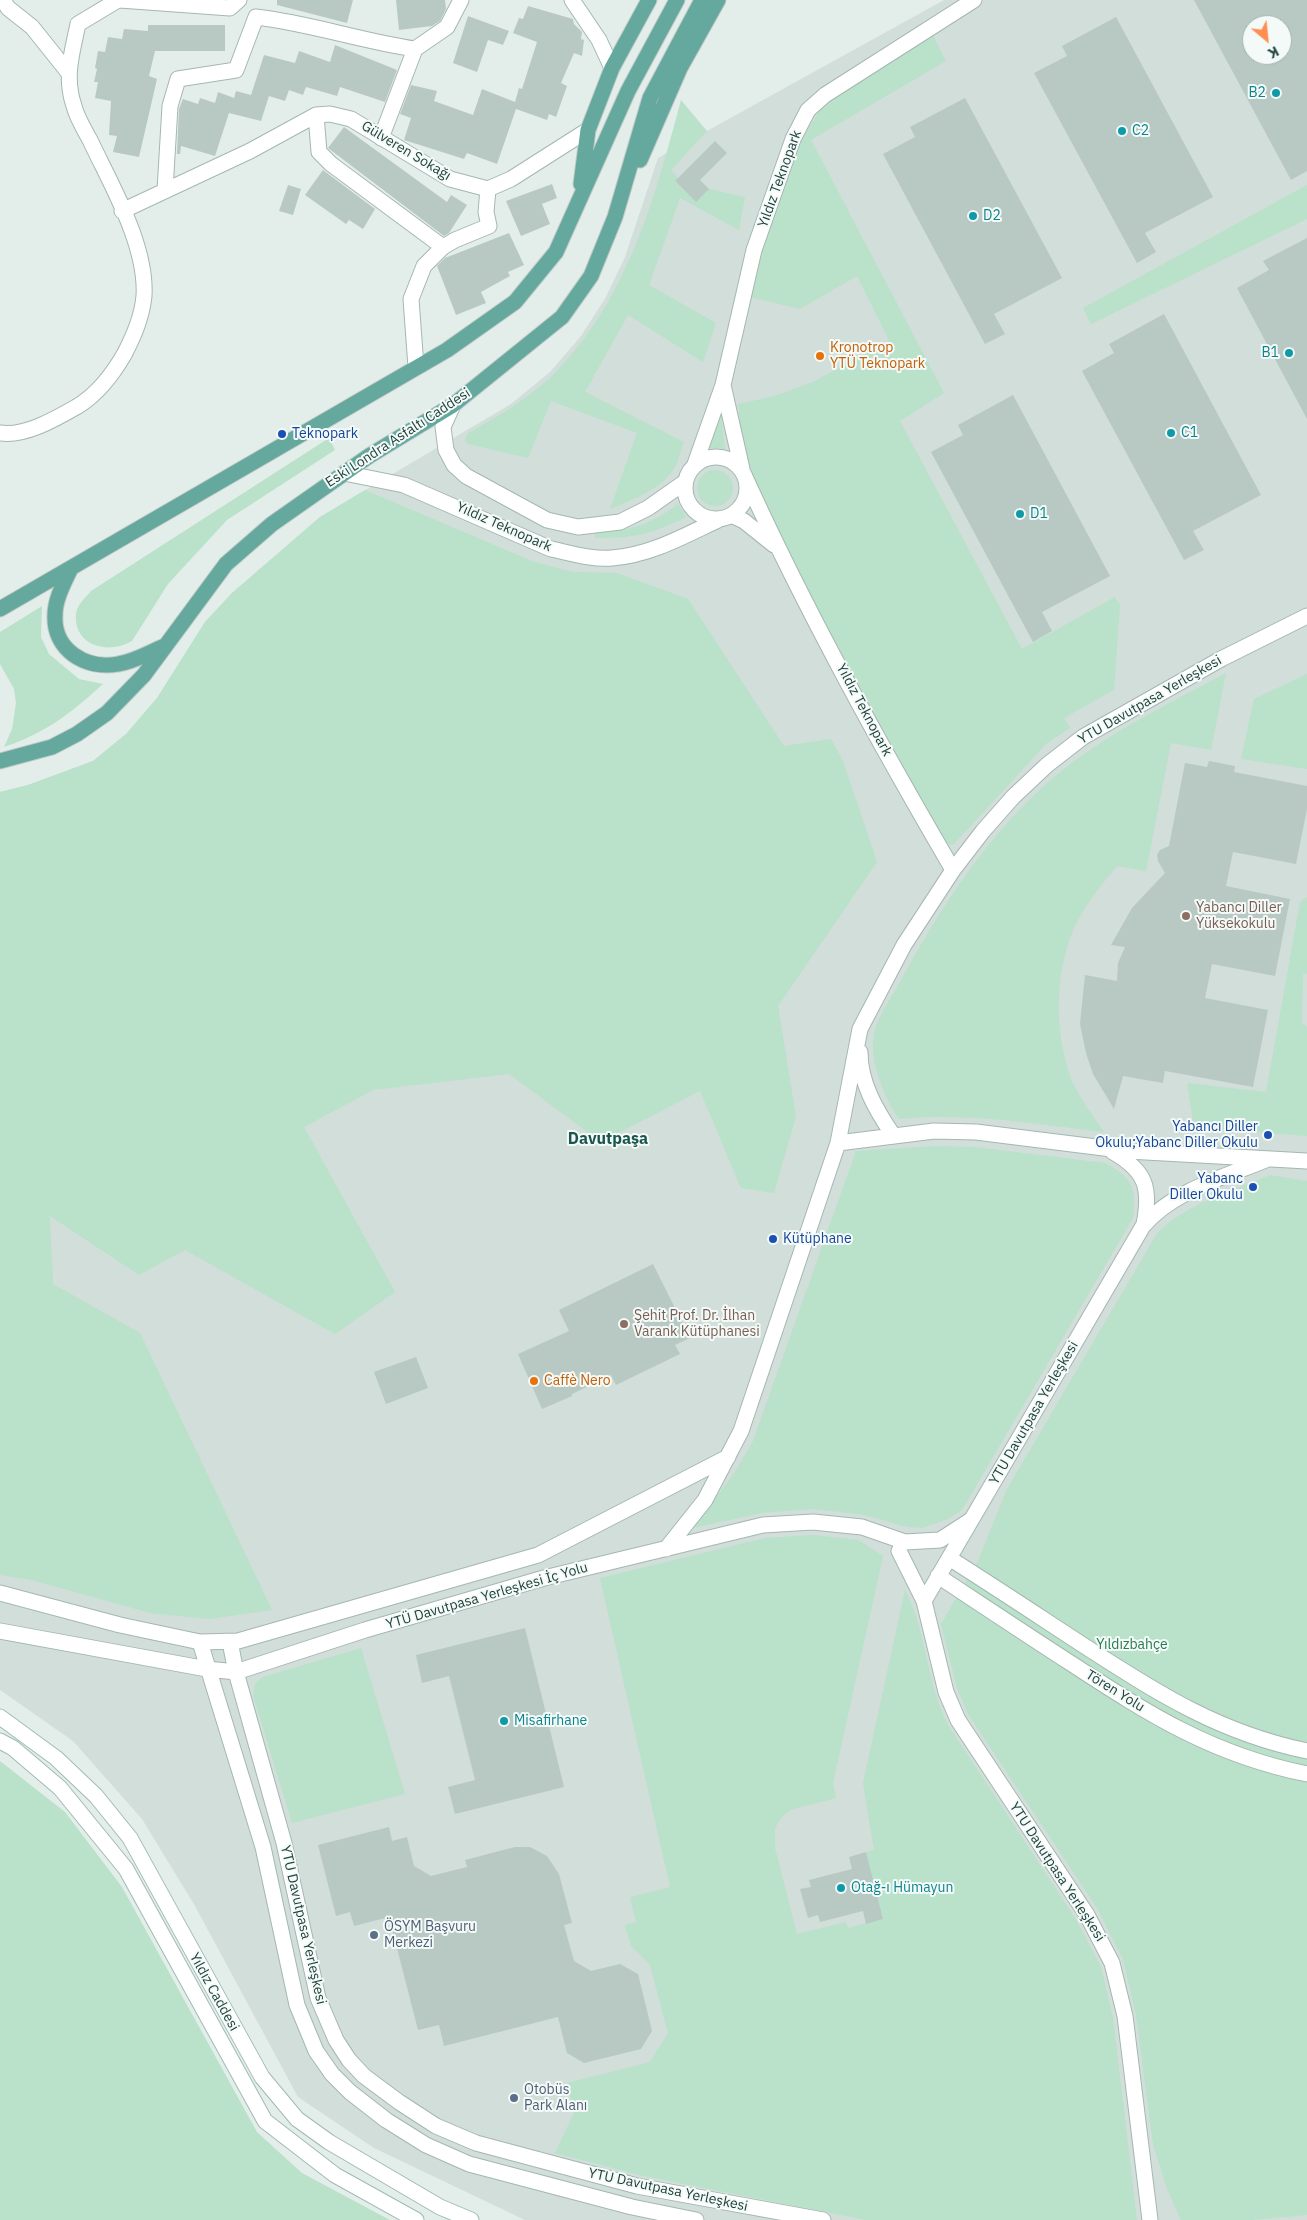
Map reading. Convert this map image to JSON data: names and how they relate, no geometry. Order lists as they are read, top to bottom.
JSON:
{
  "streets": {
    "main road": ["Eski Londra Asfaltı Caddesi"],
    "street": [
      "Gülveren Sokağı",
      "Yıldız Teknopark",
      "YTU Davutpasa Yerleşkesi",
      "YTÜ Davutpasa Yerleşkesi İç Yolu",
      "Tören Yolu",
      "Yıldız Caddesi"
    ]
  },
  "crossings": [
    ["Yıldız Teknopark", "Eski Londra Asfaltı Caddesi"],
    ["Yıldız Teknopark", "YTU Davutpasa Yerleşkesi"],
    ["YTU Davutpasa Yerleşkesi", "YTÜ Davutpasa Yerleşkesi İç Yolu"],
    ["YTU Davutpasa Yerleşkesi", "Tören Yolu"]
  ],
  "districts": ["Davutpaşa"],
  "parks": ["Yıldızbahçe"],
  "places": [
    "B2",
    "C2",
    "D2",
    "B1",
    "Kronotrop YTÜ Teknopark",
    "C1",
    "Teknopark",
    "D1",
    "Yabancı Diller Yüksekokulu",
    "Yabancı Diller Okulu;Yabanc Diller Okulu",
    "Yabanc Diller Okulu",
    "Kütüphane",
    "Şehit Prof. Dr. İlhan Varank Kütüphanesi",
    "Caffè Nero",
    "Misafirhane",
    "Otağ-ı Hümayun",
    "ÖSYM Başvuru Merkezi",
    "Otobüs Park Alanı"
  ],
  "north": "bottom right"
}
